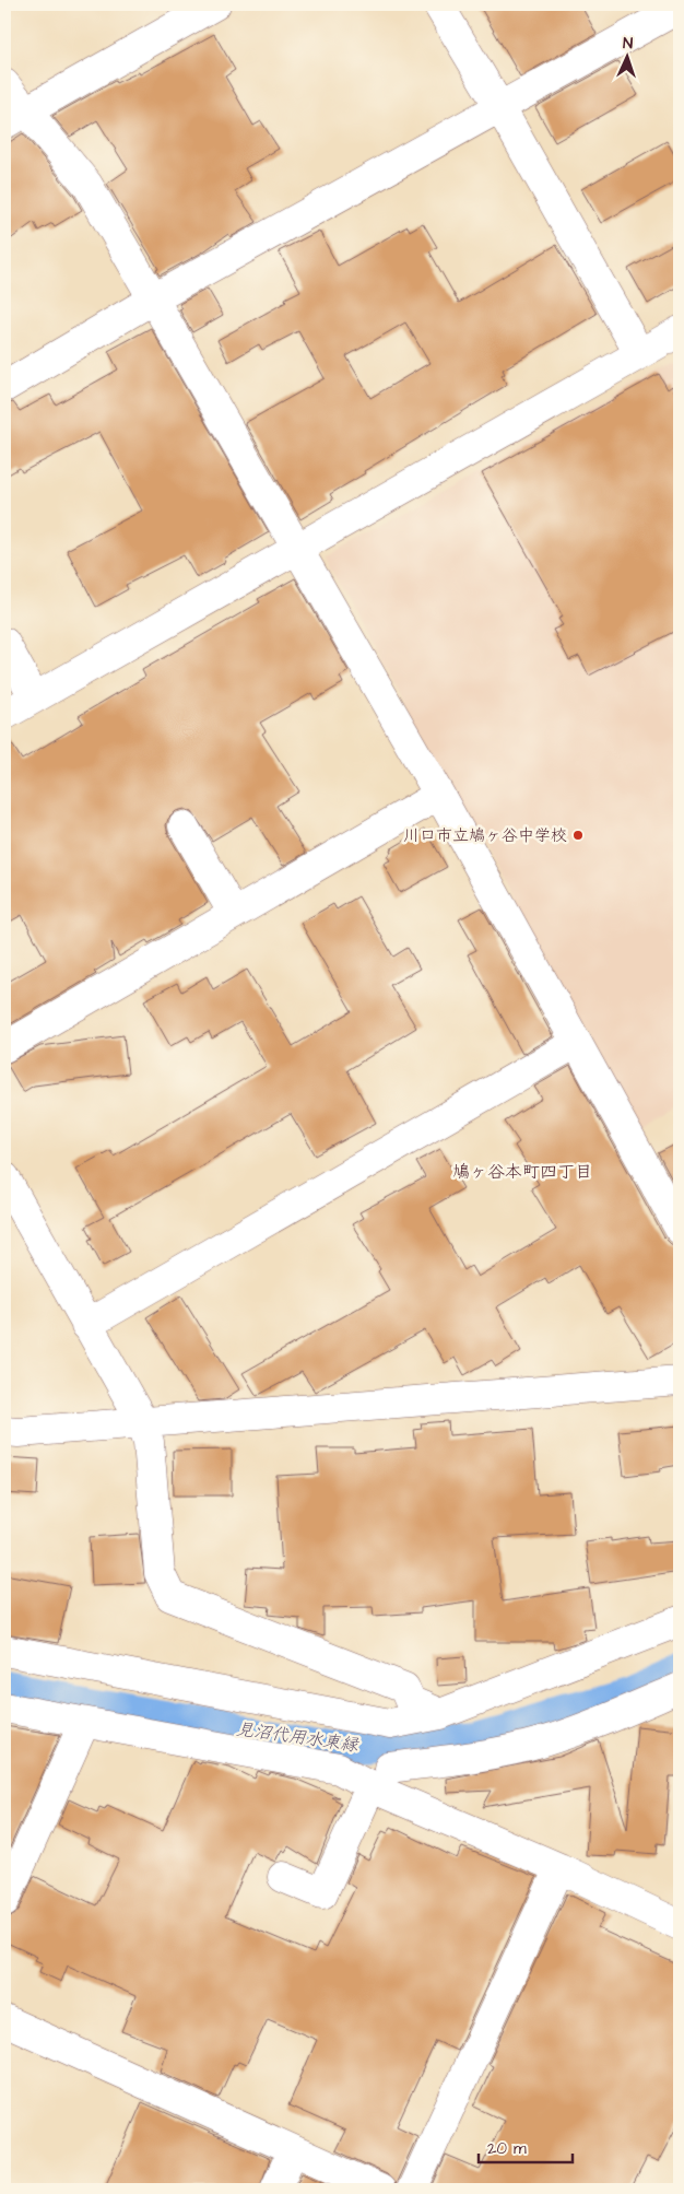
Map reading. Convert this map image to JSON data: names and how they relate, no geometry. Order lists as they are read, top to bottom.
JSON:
{
  "districts": ["鳩ヶ谷本町四丁目"],
  "water": ["見沼代用水東縁"],
  "places": ["川口市立鳩ヶ谷中学校"],
  "scale_bar": "20 m",
  "north": "top"
}
